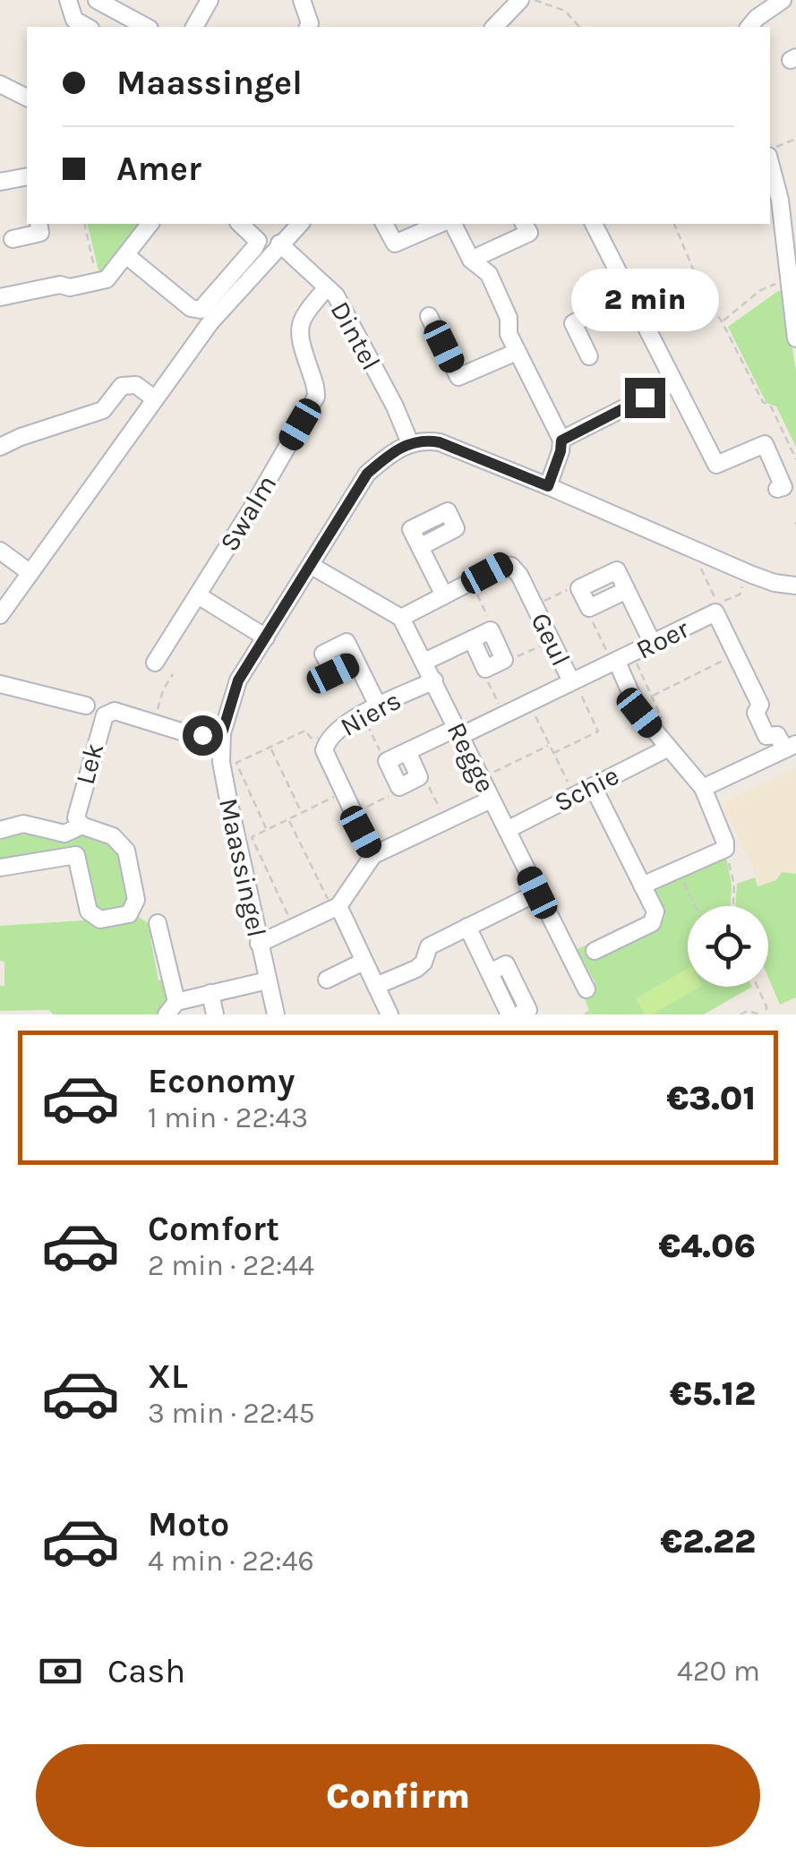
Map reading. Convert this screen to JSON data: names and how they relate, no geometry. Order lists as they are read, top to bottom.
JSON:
{
  "streets": {
    "street": [
      "Dintel",
      "Swalm",
      "Geul",
      "Roer",
      "Niers",
      "Regge",
      "Lek",
      "Schie",
      "Maassingel"
    ]
  },
  "crossings": [
    ["Dintel", "Swalm"],
    ["Dintel", "Maassingel"],
    ["Geul", "Roer"],
    ["Geul", "Regge"],
    ["Roer", "Regge"],
    ["Niers", "Regge"],
    ["Regge", "Schie"],
    ["Lek", "Maassingel"]
  ],
  "page": {
    "banner": ["Maassingel", "Amer"],
    "bubble": "2 min",
    "list": [
      {
        "name": "Economy",
        "note": "1 min · 22:43",
        "value": "€3.01"
      },
      {
        "name": "Comfort",
        "note": "2 min · 22:44",
        "value": "€4.06"
      },
      {
        "name": "XL",
        "note": "3 min · 22:45",
        "value": "€5.12"
      },
      {
        "name": "Moto",
        "note": "4 min · 22:46",
        "value": "€2.22"
      }
    ],
    "pay": ["Cash", "420 m"],
    "buttons": "Confirm"
  }
}
